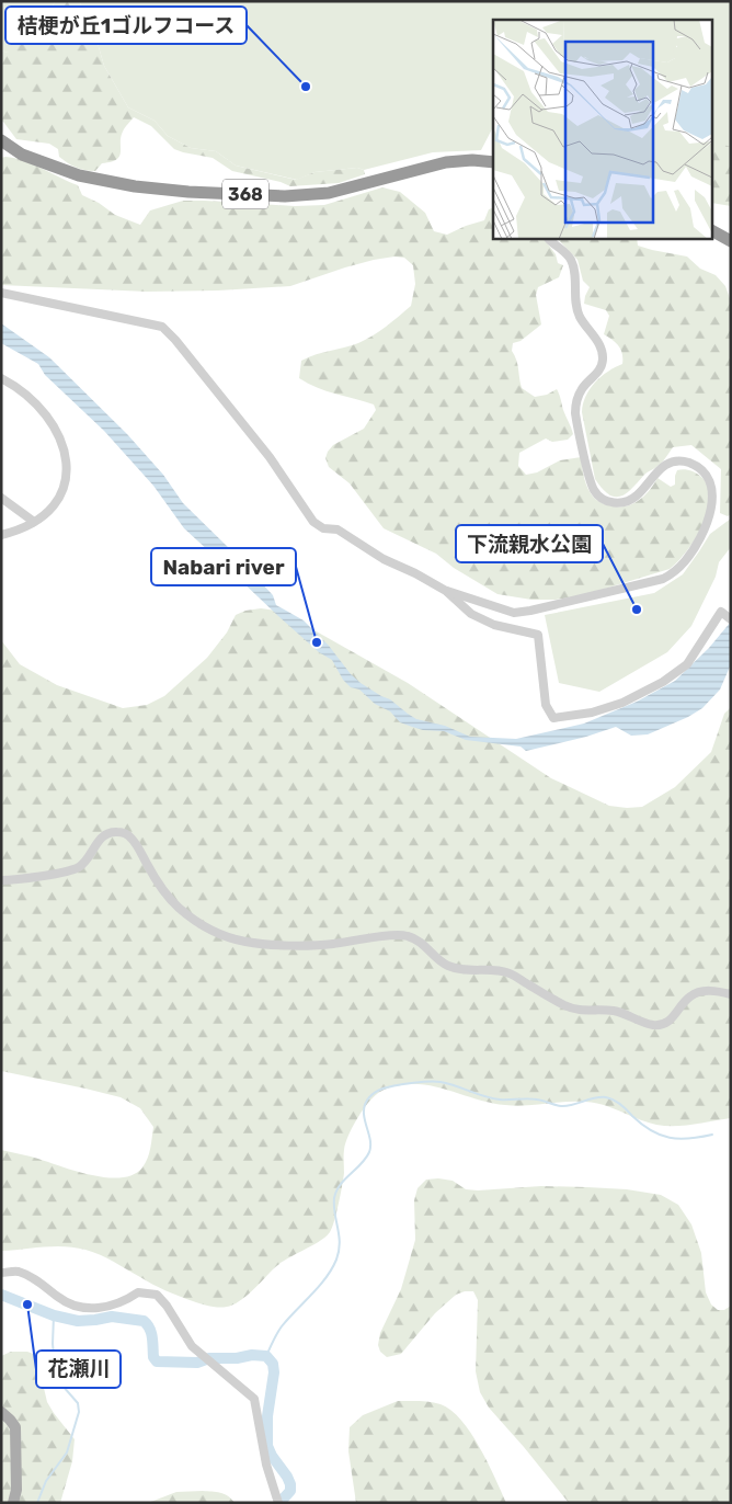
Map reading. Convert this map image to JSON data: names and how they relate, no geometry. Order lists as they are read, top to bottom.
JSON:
{
  "streets": {
    "highway": ["368"]
  },
  "places": [
    "桔梗が丘1ゴルフコース",
    "下流親水公園",
    "Nabari river",
    "花瀬川"
  ]
}
